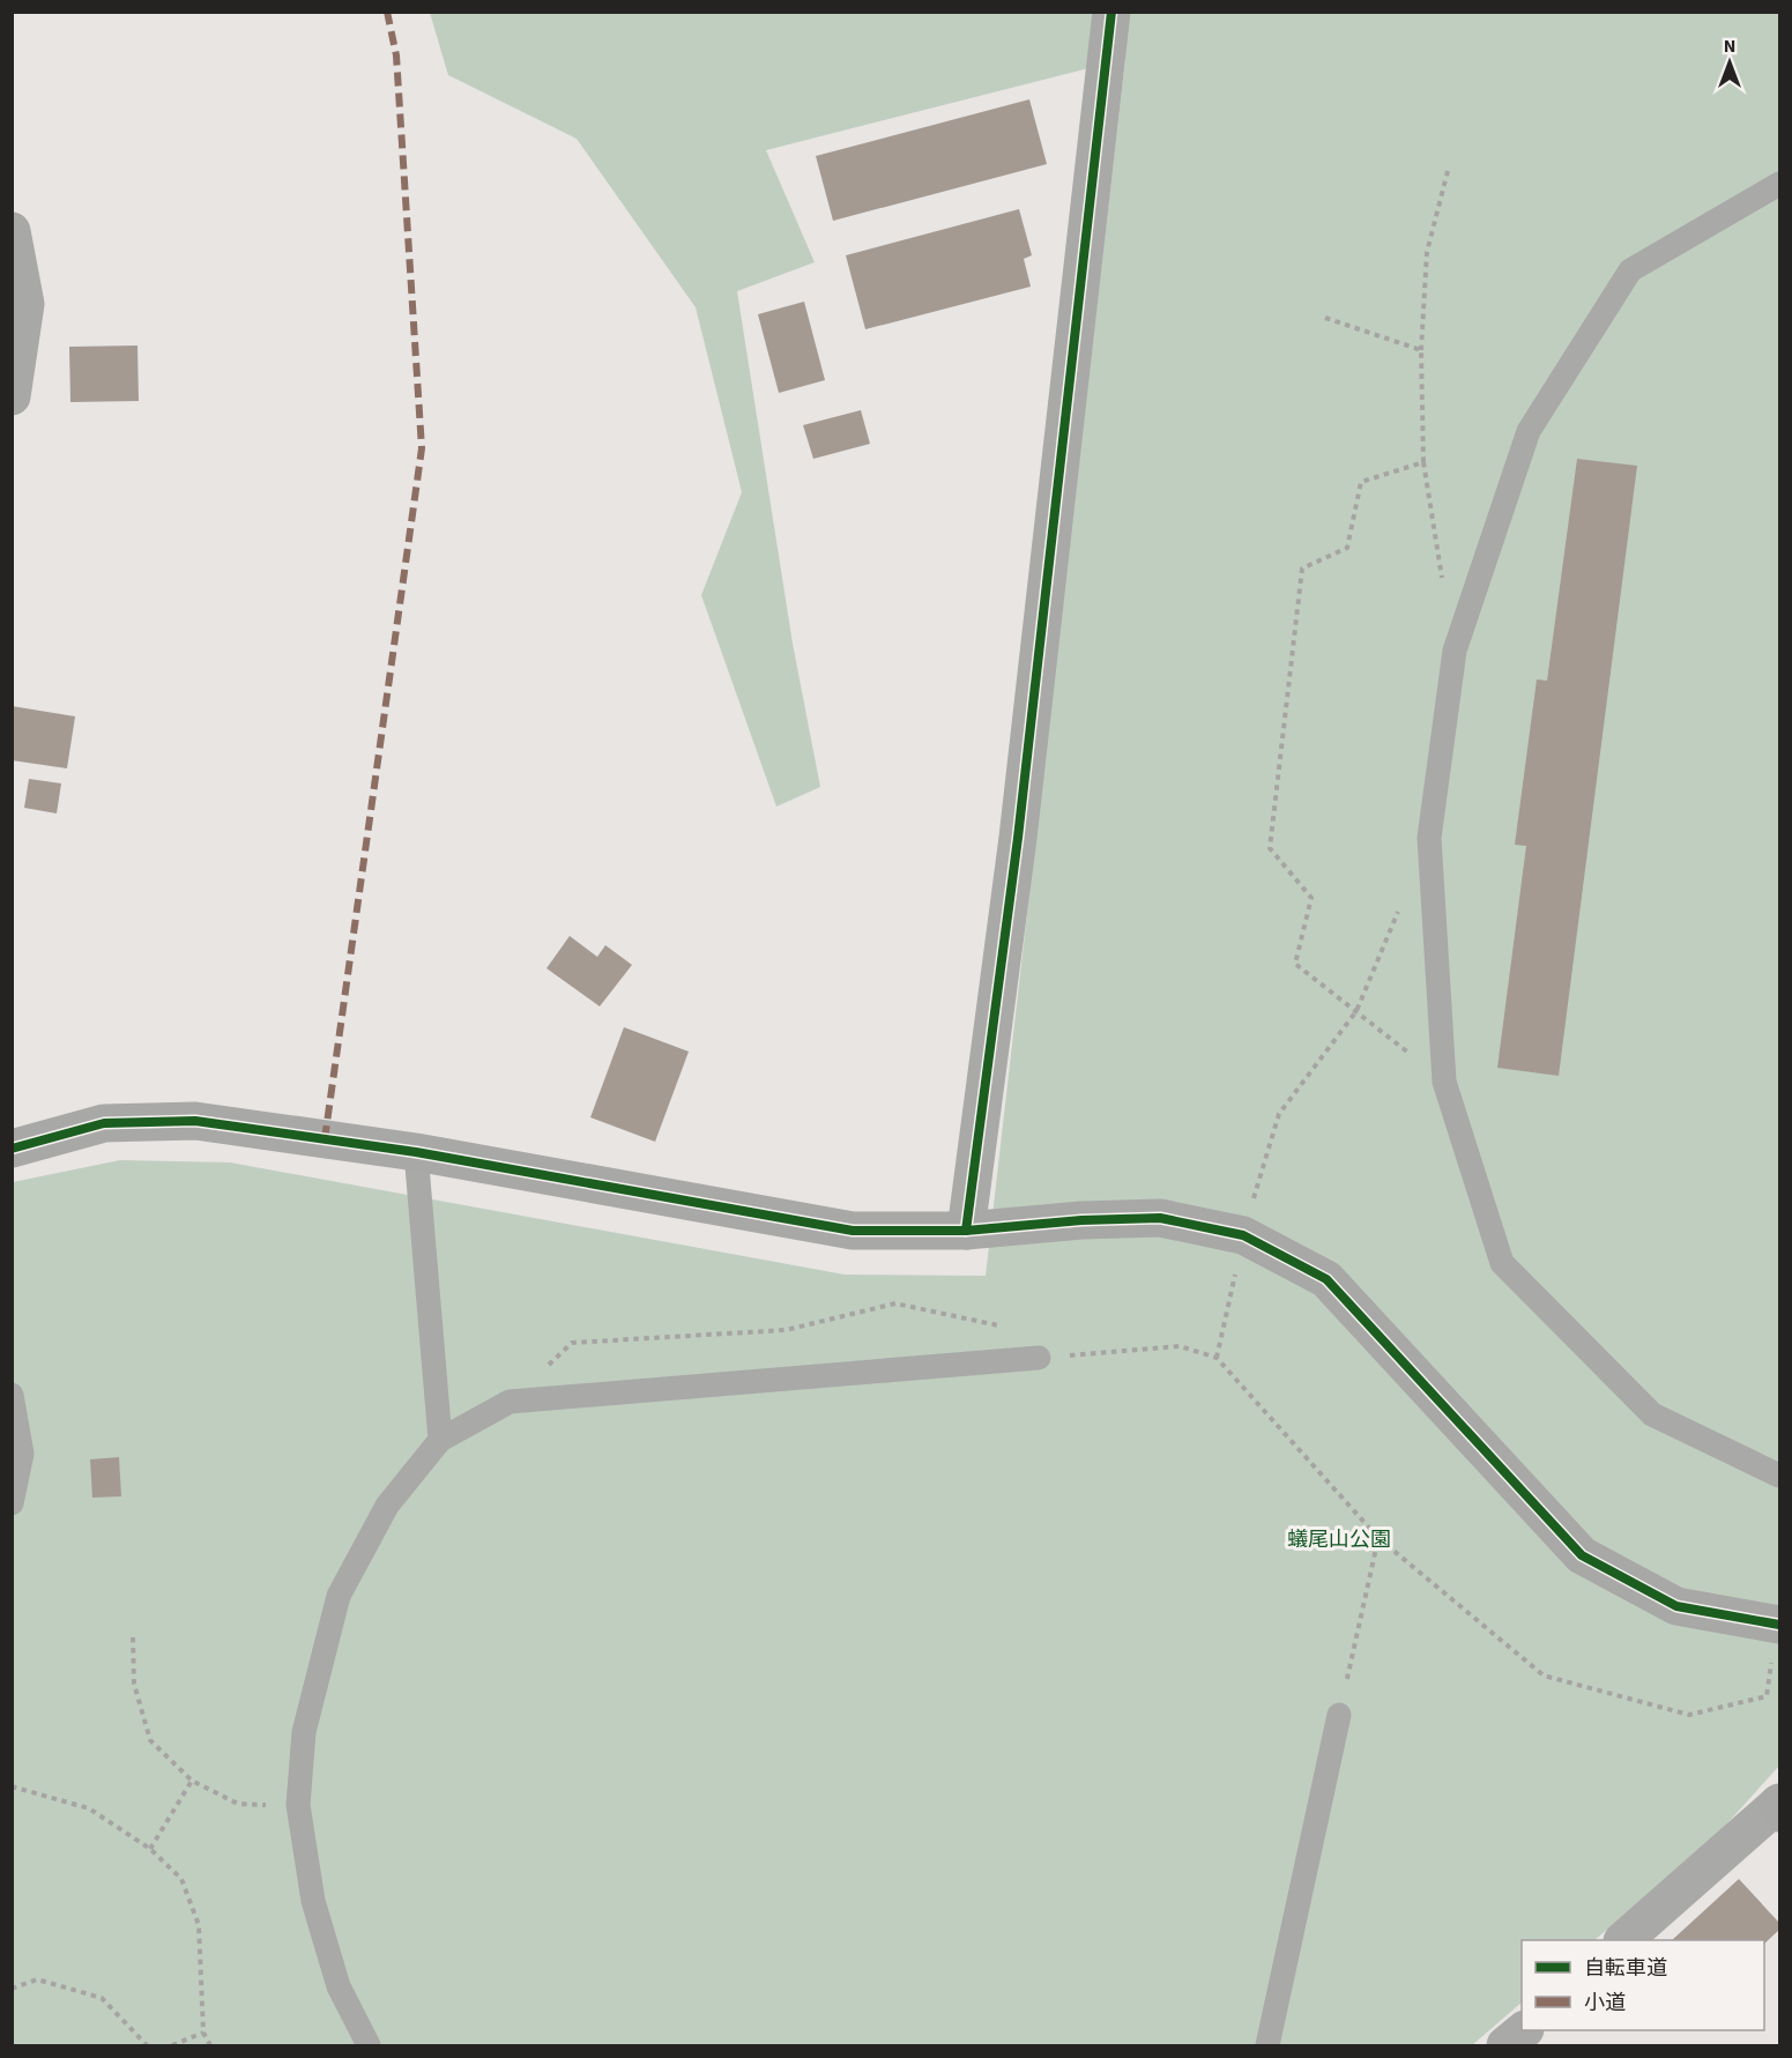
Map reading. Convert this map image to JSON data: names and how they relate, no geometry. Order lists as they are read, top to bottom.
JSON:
{
  "parks": ["蟻尾山公園"],
  "legend": ["自転車道", "小道"],
  "north": "top"
}
